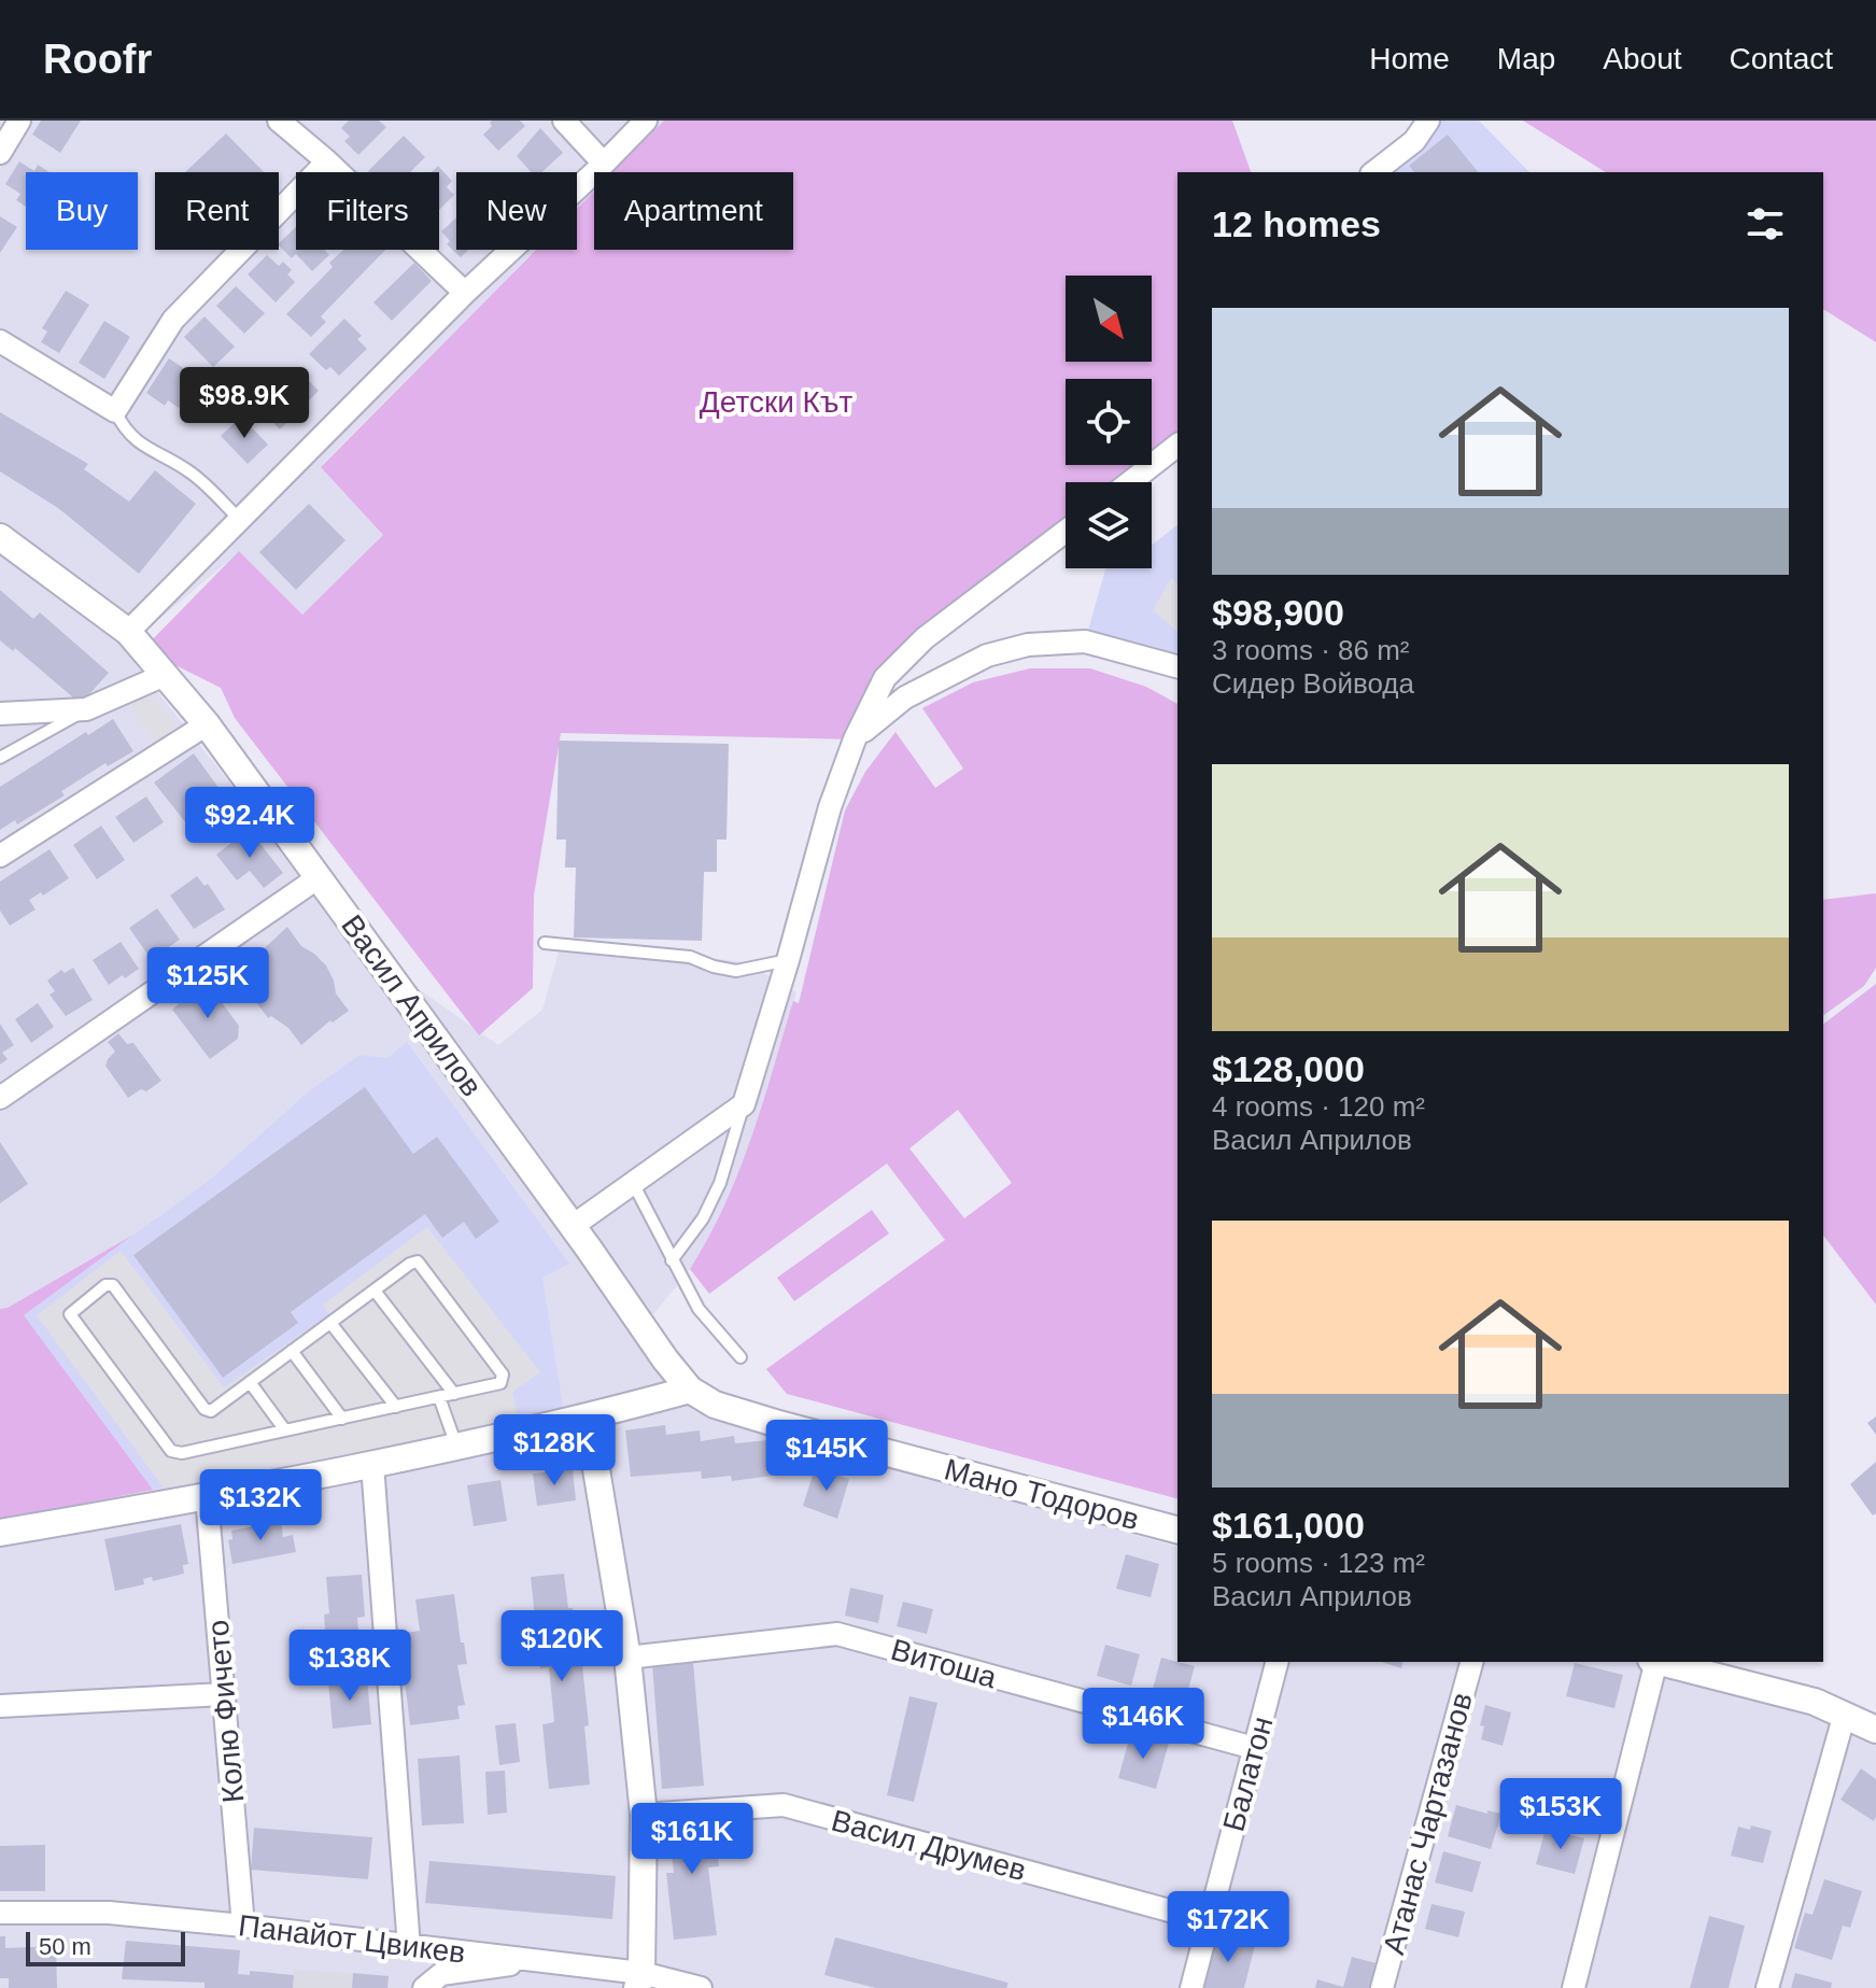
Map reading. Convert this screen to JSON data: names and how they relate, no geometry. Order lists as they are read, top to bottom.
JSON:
{
  "streets": {
    "street": [
      "Васил Априлов",
      "Мано Тодоров",
      "Витоша",
      "Колю Фичето",
      "Балатон",
      "Атанас Чартазанов",
      "Васил Друмев",
      "Панайот Цвикев"
    ]
  },
  "crossings": [
    ["Васил Априлов", "Мано Тодоров"],
    ["Витоша", "Балатон"],
    ["Колю Фичето", "Панайот Цвикев"],
    ["Балатон", "Васил Друмев"]
  ],
  "parks": ["Детски Кът"],
  "scale_bar": "50 m",
  "north": "bottom right",
  "page": {
    "header": "Roofr",
    "nav": [
      "Home",
      "Map",
      "About",
      "Contact"
    ],
    "chip": [
      "Buy",
      "Rent",
      "Filters",
      "New",
      "Apartment"
    ],
    "heading": "12 homes",
    "list": [
      {
        "name": "$98,900",
        "note": "3 rooms · 86 m² · Сидер Войвода"
      },
      {
        "name": "$128,000",
        "note": "4 rooms · 120 m² · Васил Априлов"
      },
      {
        "name": "$161,000",
        "note": "5 rooms · 123 m² · Васил Априлов"
      }
    ],
    "price": [
      "$98.9K",
      "$92.4K",
      "$125K",
      "$128K",
      "$145K",
      "$132K",
      "$120K",
      "$138K",
      "$146K",
      "$153K",
      "$161K",
      "$172K"
    ],
    "scale": "50 m"
  }
}
